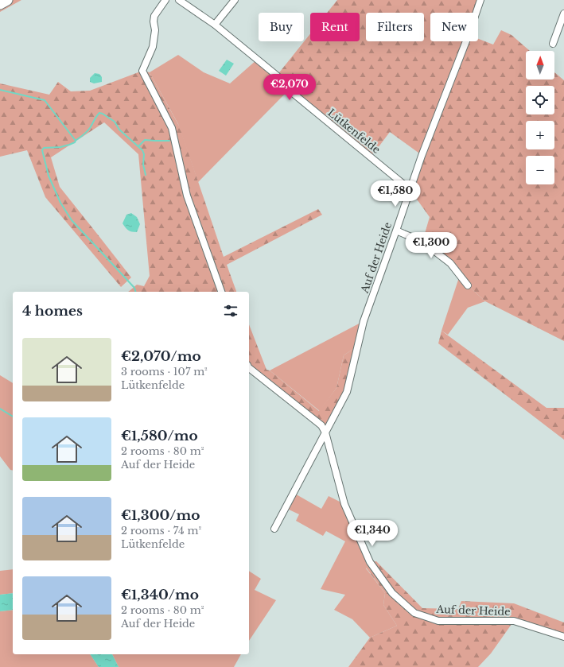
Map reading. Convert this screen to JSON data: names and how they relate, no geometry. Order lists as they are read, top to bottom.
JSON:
{
  "streets": {
    "street": ["Lütkenfelde", "Auf der Heide"]
  },
  "crossings": [
    ["Lütkenfelde", "Auf der Heide"]
  ],
  "north": "top",
  "page": {
    "chip": [
      "Buy",
      "Rent",
      "Filters",
      "New"
    ],
    "map_buttons": ["+", "−"],
    "price": [
      "€2,070",
      "€1,580",
      "€1,300",
      "€1,340"
    ],
    "heading": "4 homes",
    "list": [
      {
        "name": "€2,070/mo",
        "note": "3 rooms · 107 m² · Lütkenfelde"
      },
      {
        "name": "€1,580/mo",
        "note": "2 rooms · 80 m² · Auf der Heide"
      },
      {
        "name": "€1,300/mo",
        "note": "2 rooms · 74 m² · Lütkenfelde"
      },
      {
        "name": "€1,340/mo",
        "note": "2 rooms · 80 m² · Auf der Heide"
      }
    ]
  }
}
